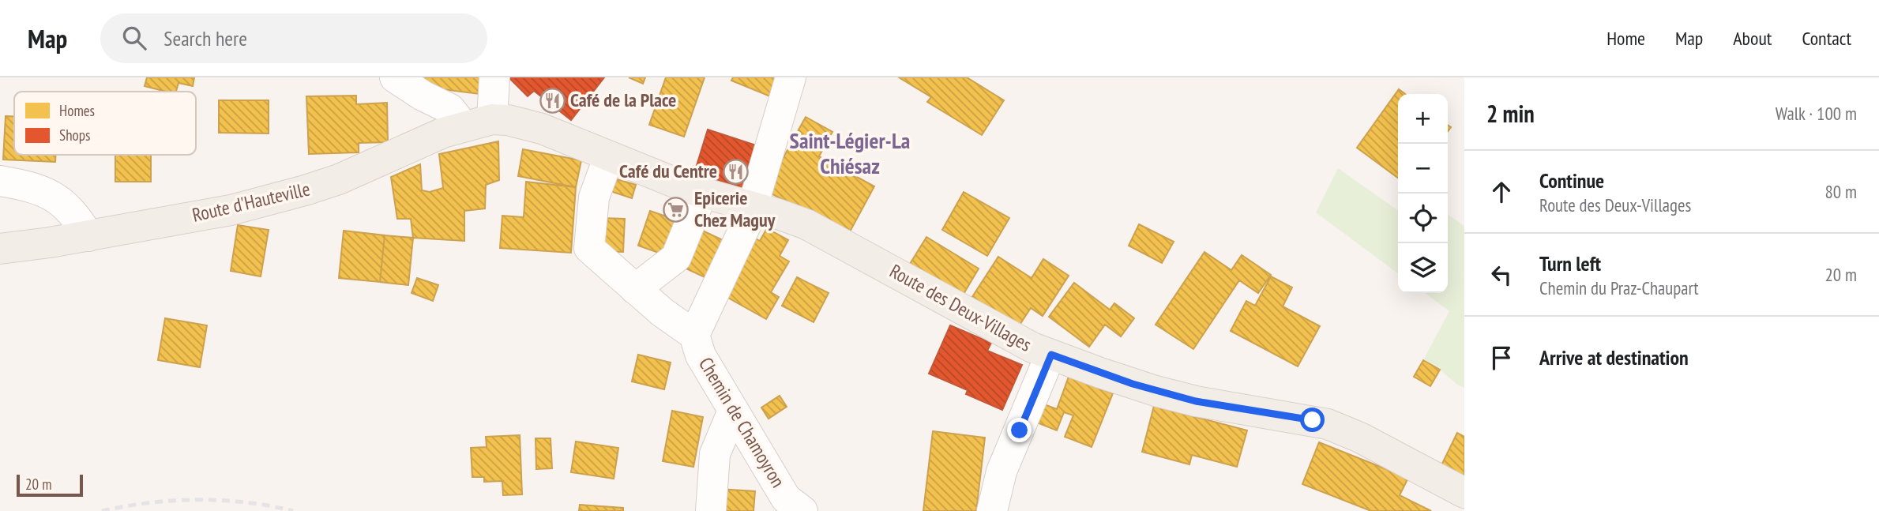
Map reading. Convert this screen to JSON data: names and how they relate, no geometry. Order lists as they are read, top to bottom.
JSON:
{
  "streets": {
    "main road": ["Route d'Hauteville", "Route des Deux-Villages"],
    "street": ["Chemin de Chamoyron"]
  },
  "crossings": [
    ["Route d'Hauteville", "Route des Deux-Villages"],
    ["Route des Deux-Villages", "Chemin de Chamoyron"]
  ],
  "districts": ["Saint-Légier-La Chiésaz"],
  "places": {
    "restaurant": ["Café de la Place", "Café du Centre"],
    "supermarket": ["Epicerie Chez Maguy"]
  },
  "legend": ["Homes", "Shops"],
  "scale_bar": "20 m",
  "page": {
    "header": "Map",
    "search": "Search here",
    "nav": [
      "Home",
      "Map",
      "About",
      "Contact"
    ],
    "heading": ["2 min", "Walk · 100 m"],
    "map_buttons": ["+", "−"],
    "list": [
      ["Continue", "Route des Deux-Villages", "80 m"],
      ["Turn left", "Chemin du Praz-Chaupart", "20 m"],
      "Arrive at destination"
    ],
    "scale": "20 m"
  }
}
